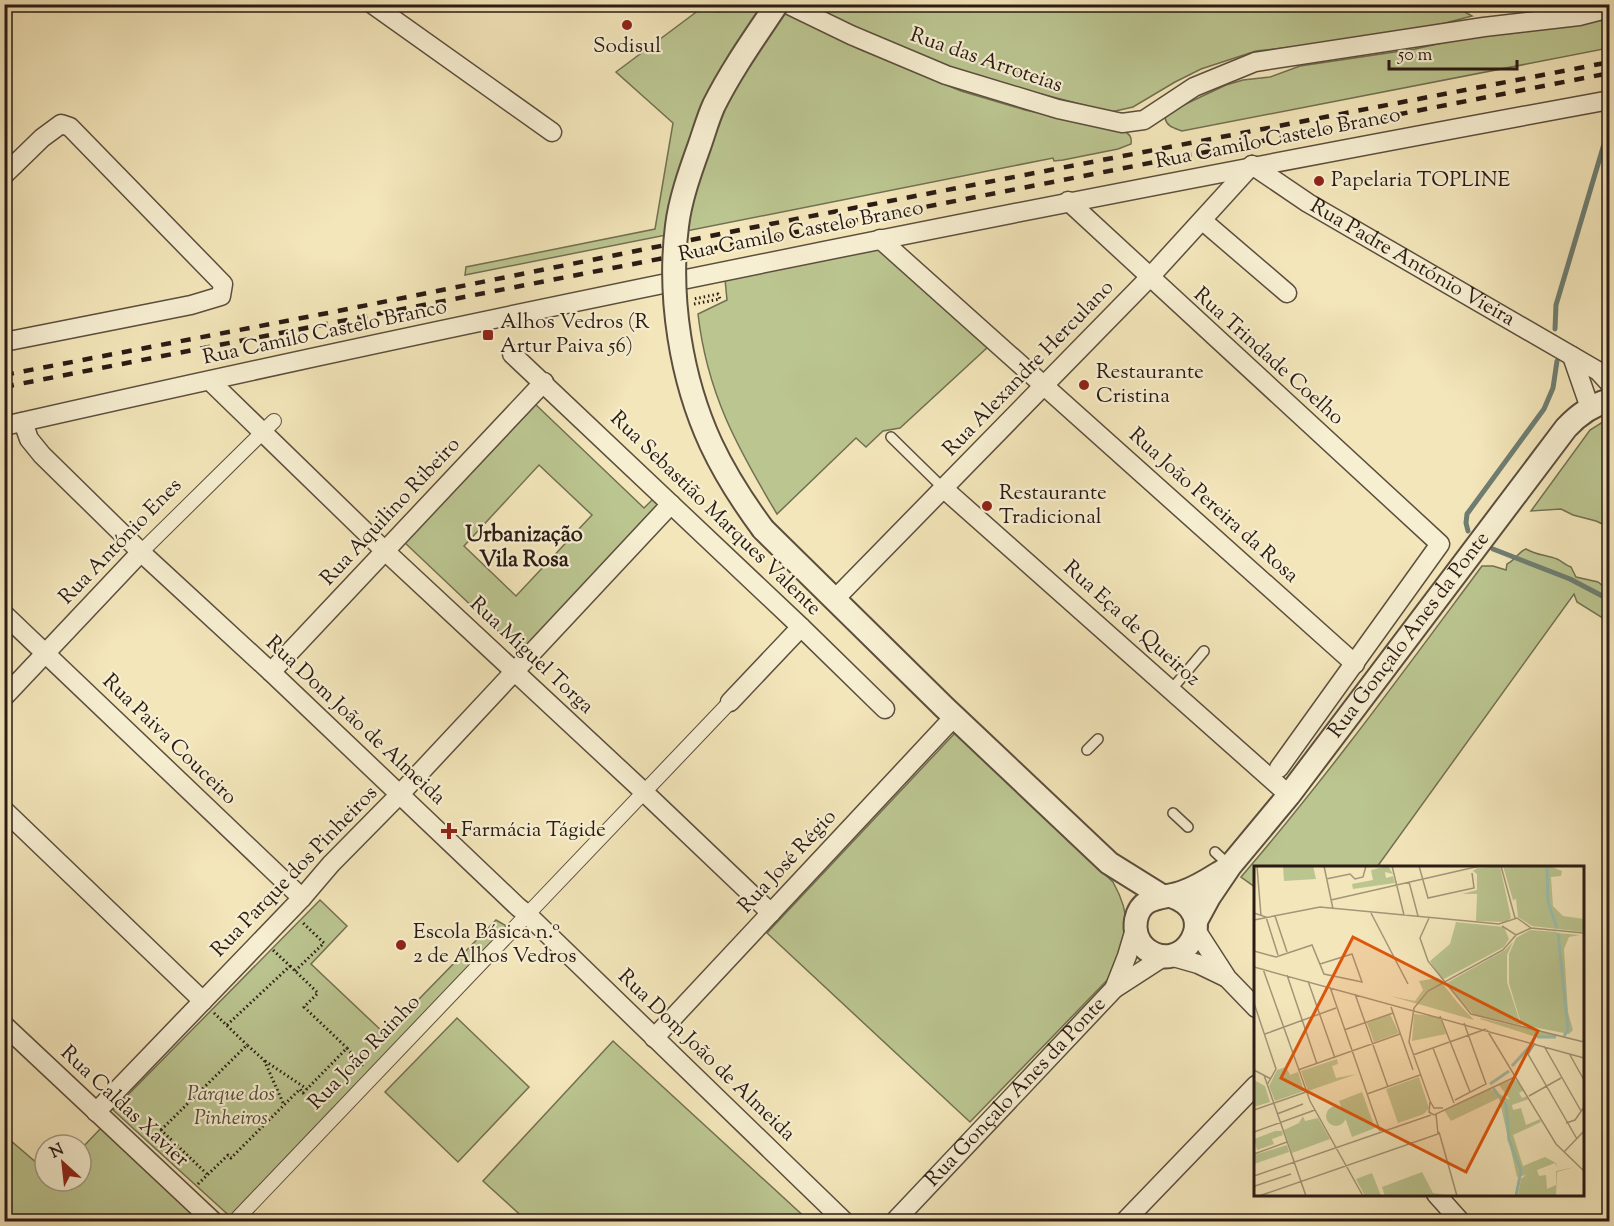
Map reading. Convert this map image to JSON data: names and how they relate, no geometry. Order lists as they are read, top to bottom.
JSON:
{
  "streets": {
    "street": [
      "Rua das Arroteias",
      "Rua Camilo Castelo Branco",
      "Rua Padre António Vieira",
      "Rua Trindade Coelho",
      "Rua Alexandre Herculano",
      "Rua João Pereira da Rosa",
      "Rua Aquilino Ribeiro",
      "Rua Sebastião Marques Valente",
      "Rua António Enes",
      "Rua Eça de Queiroz",
      "Rua Gonçalo Anes da Ponte",
      "Rua Miguel Torga",
      "Rua Dom João de Almeida",
      "Rua Paiva Couceiro",
      "Rua José Régio",
      "Rua Parque dos Pinheiros",
      "Rua João Rainho",
      "Rua Caldas Xavier"
    ]
  },
  "crossings": [
    ["Rua Camilo Castelo Branco", "Rua Padre António Vieira"],
    ["Rua Camilo Castelo Branco", "Rua Trindade Coelho"],
    ["Rua Camilo Castelo Branco", "Rua Alexandre Herculano"],
    ["Rua Camilo Castelo Branco", "Rua João Pereira da Rosa"],
    ["Rua Camilo Castelo Branco", "Rua Miguel Torga"],
    ["Rua Camilo Castelo Branco", "Rua Dom João de Almeida"],
    ["Rua Padre António Vieira", "Rua Alexandre Herculano"],
    ["Rua Trindade Coelho", "Rua Alexandre Herculano"],
    ["Rua Trindade Coelho", "Rua João Pereira da Rosa"],
    ["Rua Alexandre Herculano", "Rua João Pereira da Rosa"],
    ["Rua Alexandre Herculano", "Rua Eça de Queiroz"],
    ["Rua Aquilino Ribeiro", "Rua Sebastião Marques Valente"],
    ["Rua Aquilino Ribeiro", "Rua Miguel Torga"],
    ["Rua Aquilino Ribeiro", "Rua Dom João de Almeida"],
    ["Rua Sebastião Marques Valente", "Rua Parque dos Pinheiros"],
    ["Rua António Enes", "Rua Miguel Torga"],
    ["Rua António Enes", "Rua Dom João de Almeida"],
    ["Rua António Enes", "Rua Paiva Couceiro"],
    ["Rua Eça de Queiroz", "Rua Gonçalo Anes da Ponte"],
    ["Rua Miguel Torga", "Rua José Régio"],
    ["Rua Miguel Torga", "Rua Parque dos Pinheiros"],
    ["Rua Miguel Torga", "Rua João Rainho"],
    ["Rua Dom João de Almeida", "Rua José Régio"],
    ["Rua Dom João de Almeida", "Rua Parque dos Pinheiros"],
    ["Rua Dom João de Almeida", "Rua João Rainho"],
    ["Rua Paiva Couceiro", "Rua Parque dos Pinheiros"],
    ["Rua Parque dos Pinheiros", "Rua Caldas Xavier"]
  ],
  "districts": ["Urbanização Vila Rosa"],
  "parks": ["Parque dos Pinheiros"],
  "places": {
    "other": [
      "Sodisul",
      "Papelaria TOPLINE",
      "Restaurante Cristina",
      "Restaurante Tradicional",
      "Escola Básica n.º 2 de Alhos Vedros"
    ],
    "transit": ["Alhos Vedros (R Artur Paiva 56)"],
    "health": ["Farmácia Tágide"]
  },
  "scale_bar": "50 m",
  "north": "top left"
}
